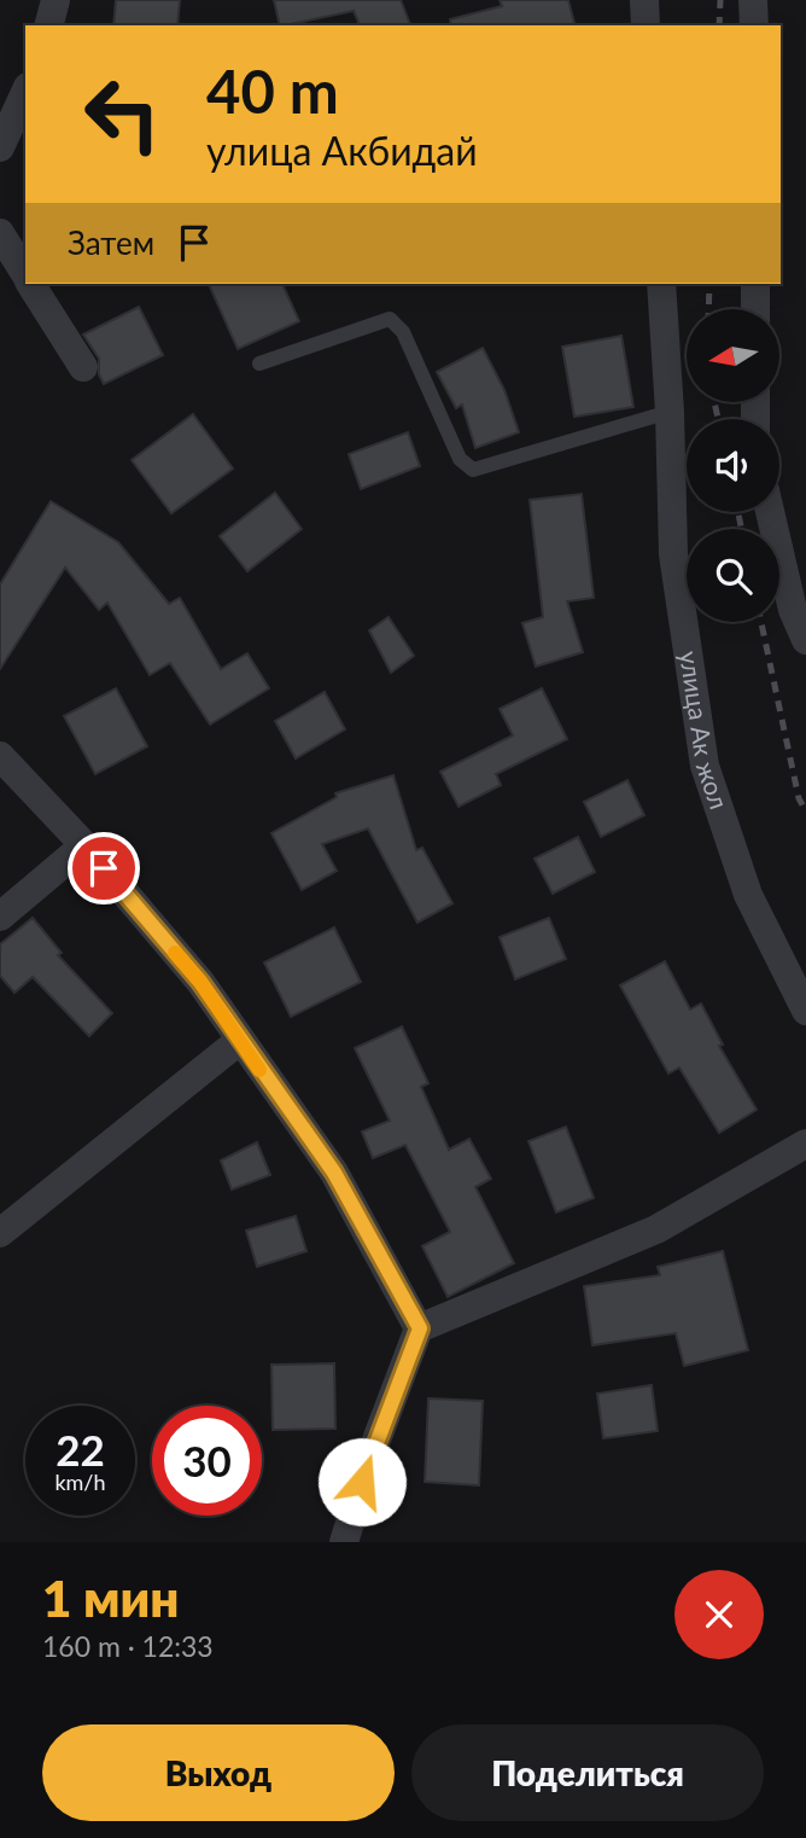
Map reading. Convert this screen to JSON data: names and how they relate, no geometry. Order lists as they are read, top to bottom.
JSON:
{
  "streets": {
    "street": ["улица Ак жол"]
  },
  "north": "left",
  "page": {
    "turn": ["40 m", "улица Акбидай"],
    "then": "Затем",
    "speed": "22 km/h",
    "limit": "30",
    "heading": ["1 мин", "160 m · 12:33"],
    "buttons": ["Выход", "Поделиться"]
  }
}
